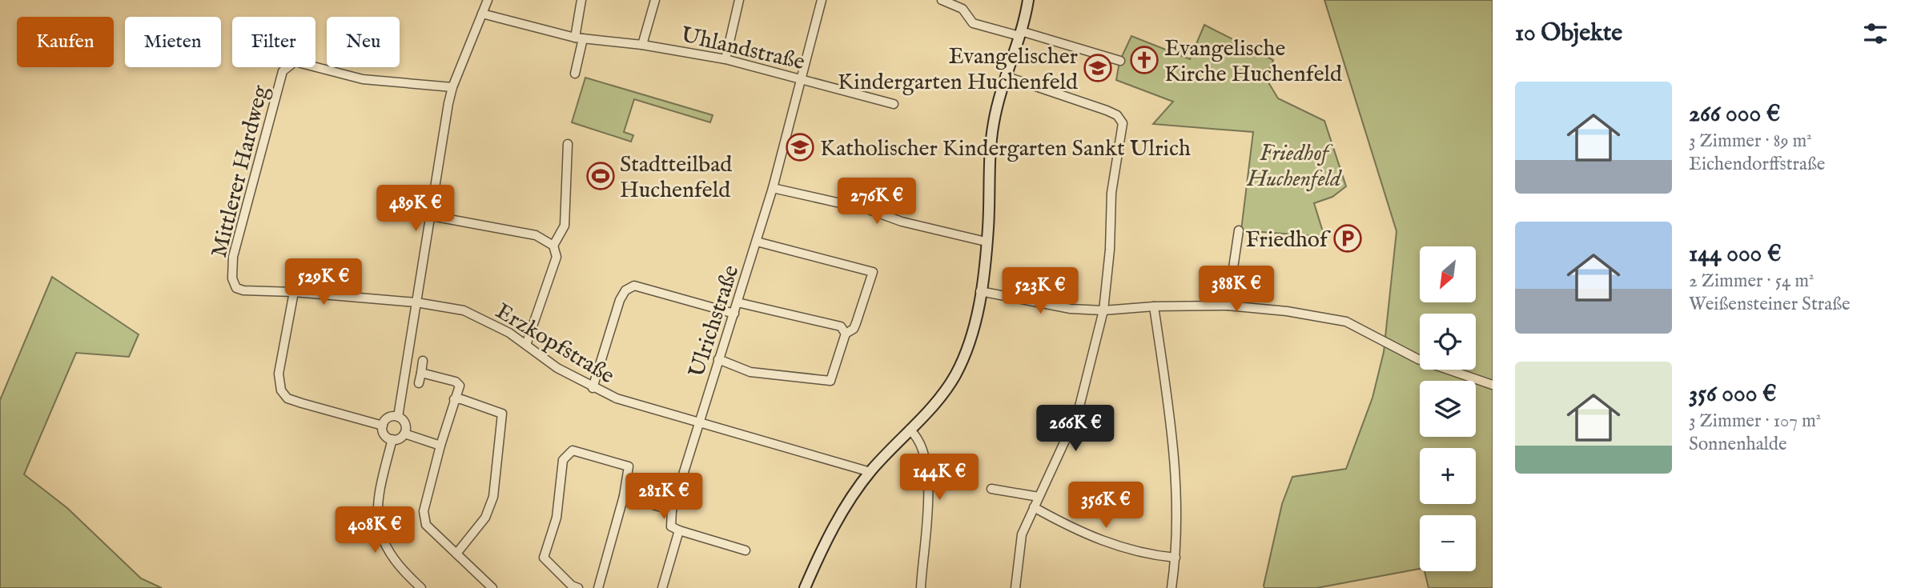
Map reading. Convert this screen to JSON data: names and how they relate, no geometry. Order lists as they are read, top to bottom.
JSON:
{
  "streets": {
    "street": [
      "Uhlandstraße",
      "Mittlerer Hardweg",
      "Ulrichstraße",
      "Erzkopfstraße"
    ]
  },
  "crossings": [
    ["Uhlandstraße", "Ulrichstraße"],
    ["Mittlerer Hardweg", "Erzkopfstraße"],
    ["Ulrichstraße", "Erzkopfstraße"]
  ],
  "parks": ["Friedhof Huchenfeld"],
  "places": {
    "church": ["Evangelische Kirche Huchenfeld"],
    "school or university": ["Evangelischer Kindergarten Huchenfeld", "Katholischer Kindergarten Sankt Ulrich"],
    "sports": ["Stadtteilbad Huchenfeld"],
    "parking": ["Friedhof"]
  },
  "north": "bottom left",
  "page": {
    "heading": "10 Objekte",
    "chip": [
      "Kaufen",
      "Mieten",
      "Filter",
      "Neu"
    ],
    "list": [
      {
        "name": "266 000 €",
        "note": "3 Zimmer · 89 m² · Eichendorffstraße"
      },
      {
        "name": "144 000 €",
        "note": "2 Zimmer · 54 m² · Weißensteiner Straße"
      },
      {
        "name": "356 000 €",
        "note": "3 Zimmer · 107 m² · Sonnenhalde"
      }
    ],
    "price": [
      "276K €",
      "489K €",
      "529K €",
      "388K €",
      "523K €",
      "266K €",
      "144K €",
      "281K €",
      "356K €",
      "408K €"
    ],
    "map_buttons": ["+", "−"]
  }
}
